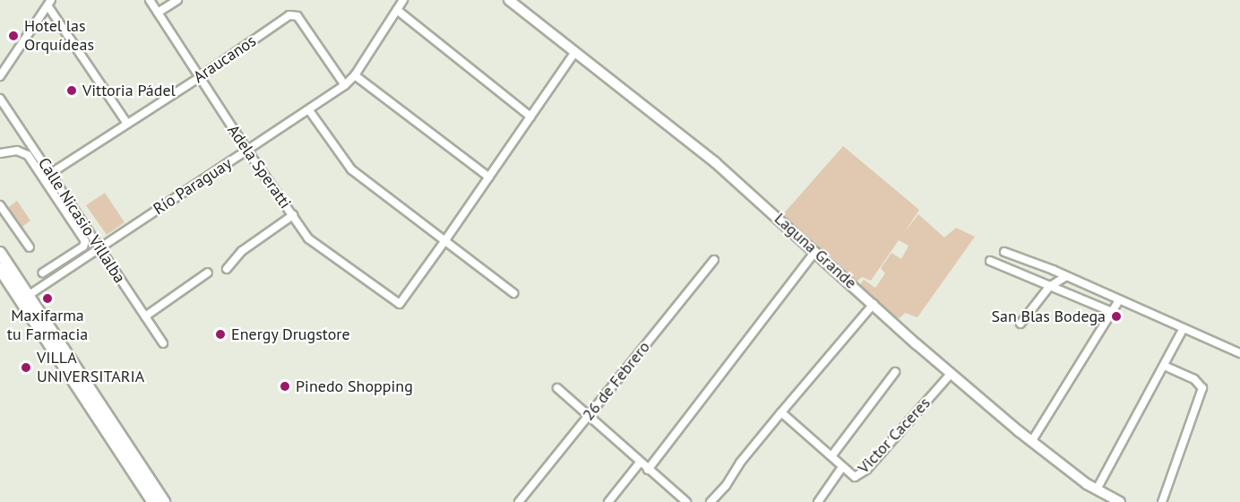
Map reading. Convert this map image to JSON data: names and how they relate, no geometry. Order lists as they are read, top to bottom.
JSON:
{
  "streets": {
    "main road": ["Laguna Grande"],
    "street": [
      "Araucanos",
      "Adela Speratti",
      "Río Paraguay",
      "Calle Nicasio Villalba",
      "26 de Febrero",
      "Victor Caceres"
    ]
  },
  "crossings": [
    ["Araucanos", "Adela Speratti"],
    ["Araucanos", "Río Paraguay"],
    ["Araucanos", "Calle Nicasio Villalba"],
    ["Adela Speratti", "Río Paraguay"],
    ["Río Paraguay", "Calle Nicasio Villalba"],
    ["Laguna Grande", "Victor Caceres"]
  ],
  "places": [
    "Hotel las Orquídeas",
    "Vittoria Pádel",
    "Maxifarma tu Farmacia",
    "San Blas Bodega",
    "Energy Drugstore",
    "VILLA UNIVERSITARIA",
    "Pinedo Shopping"
  ]
}
